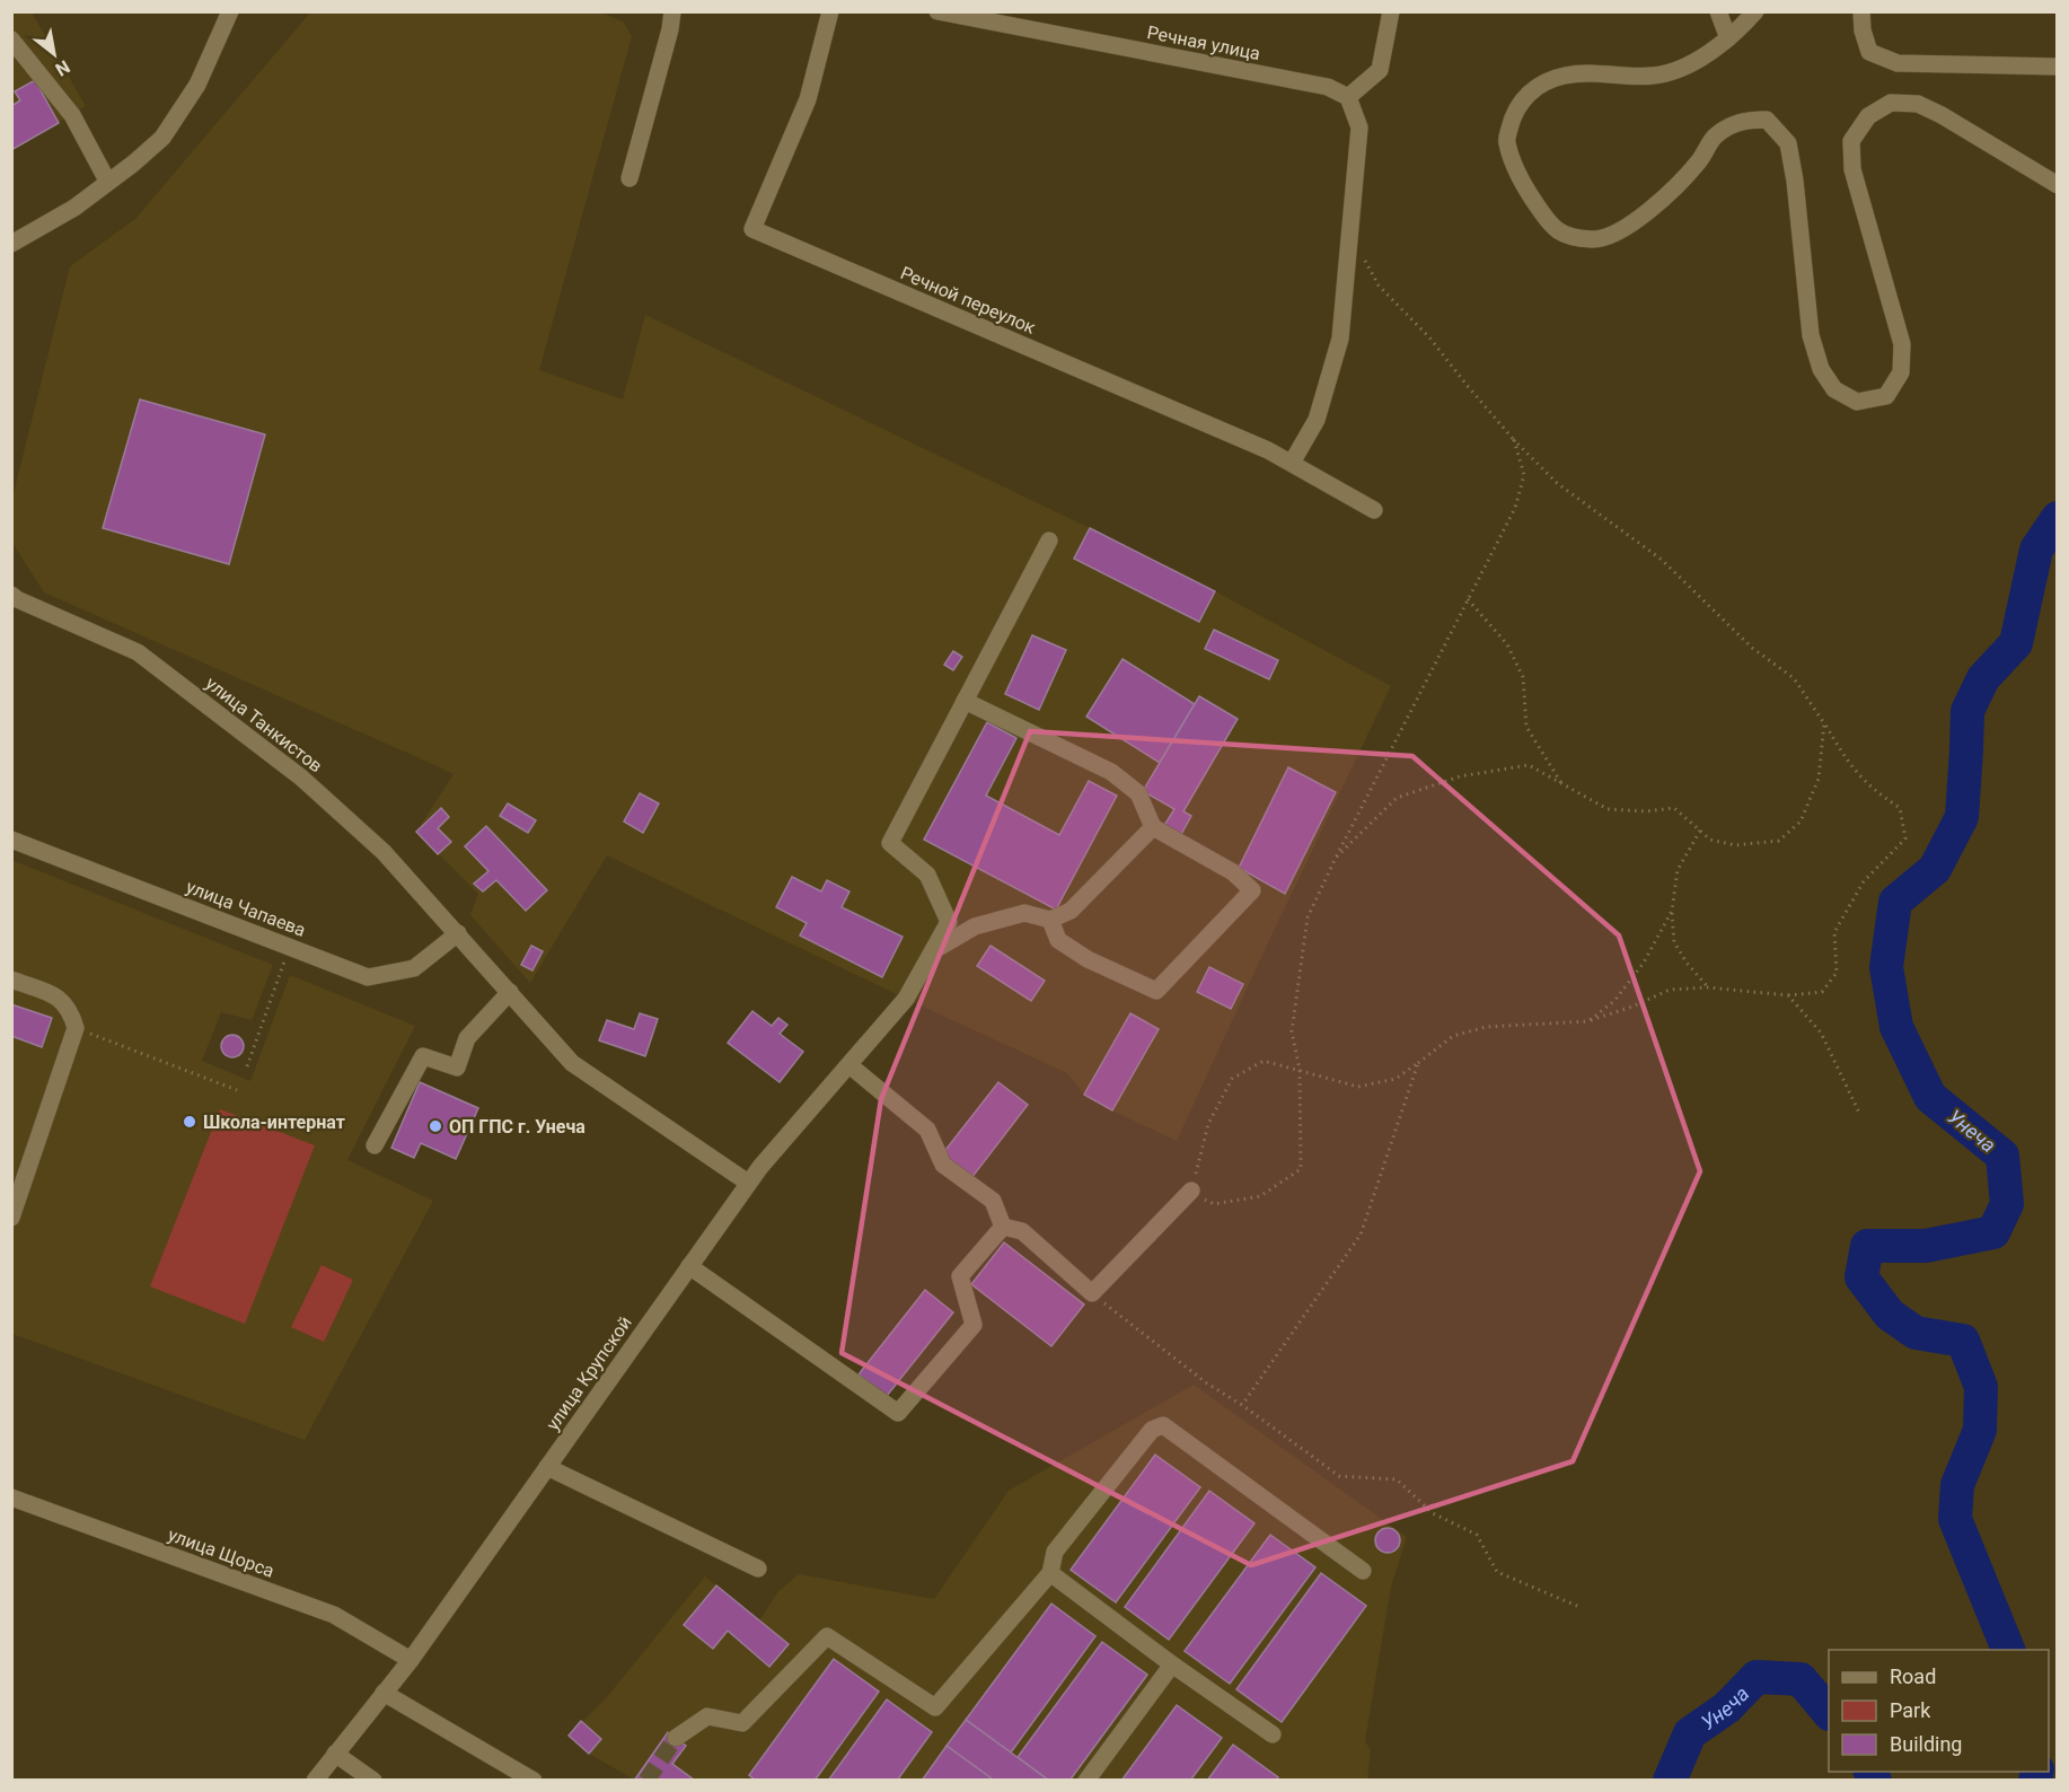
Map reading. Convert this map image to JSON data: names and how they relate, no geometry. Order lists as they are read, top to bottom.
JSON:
{
  "streets": {
    "street": [
      "Речная улица",
      "Речной переулок",
      "улица Танкистов",
      "улица Чапаева",
      "улица Крупской",
      "улица Щорса"
    ]
  },
  "crossings": [
    ["улица Танкистов", "улица Чапаева"],
    ["улица Танкистов", "улица Крупской"],
    ["улица Крупской", "улица Щорса"]
  ],
  "water": ["Унеча"],
  "places": ["Школа-интернат", "ОП ГПС г. Унеча"],
  "legend": ["Road", "Park", "Building"],
  "north": "bottom right"
}
